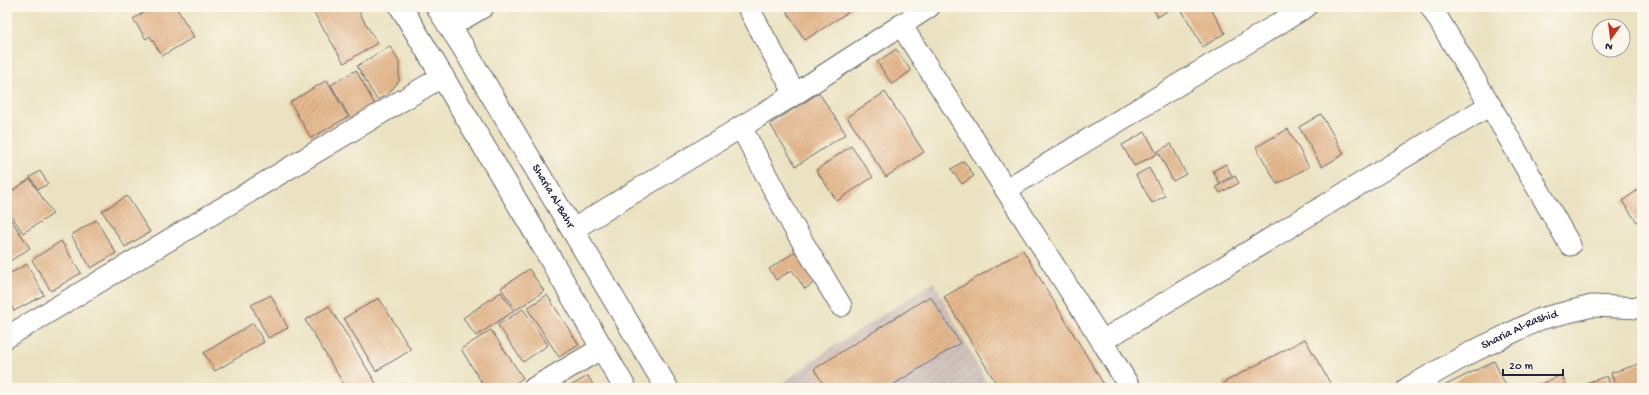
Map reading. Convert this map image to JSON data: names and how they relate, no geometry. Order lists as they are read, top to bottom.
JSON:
{
  "streets": {
    "main road": ["Sharia Al-Bahr"],
    "street": ["Sharia Al-Rashid"]
  },
  "scale_bar": "20 m",
  "north": "bottom"
}
